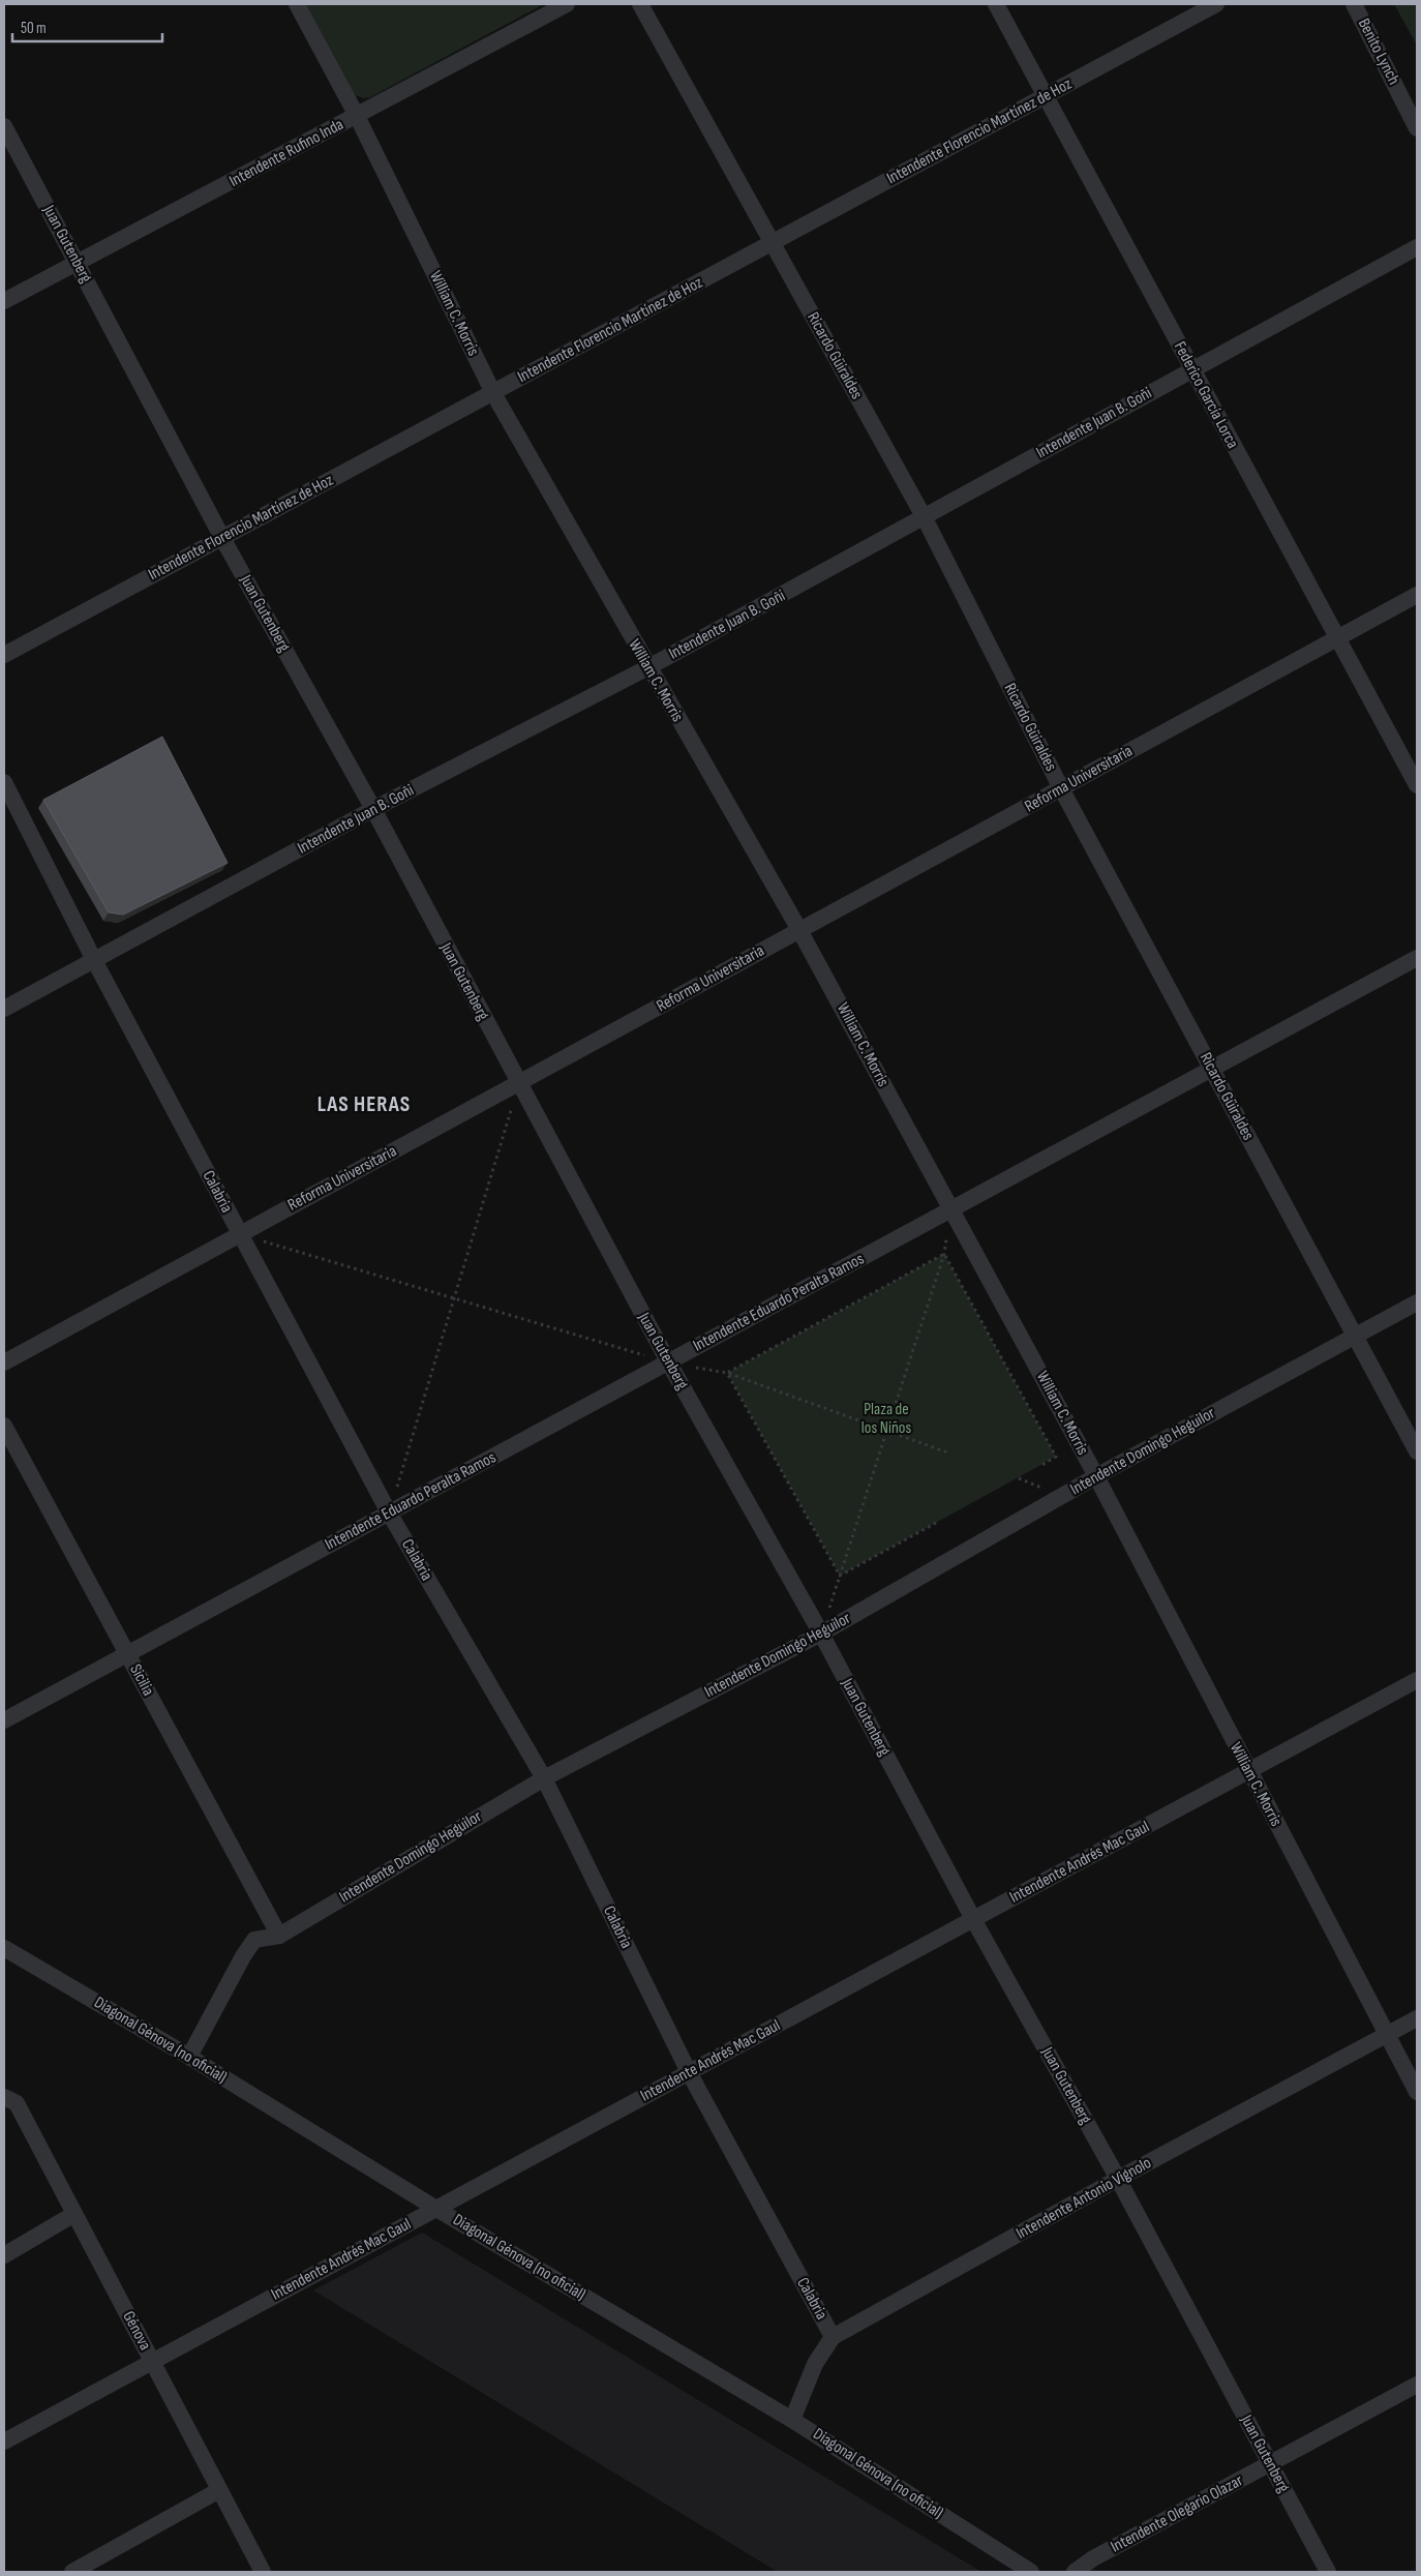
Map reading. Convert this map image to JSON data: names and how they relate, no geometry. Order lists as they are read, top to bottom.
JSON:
{
  "streets": {
    "street": [
      "Benito Lynch",
      "Intendente Florencio Martínez de Hoz",
      "Intendente Rufino Inda",
      "Juan Gutenberg",
      "William C. Morris",
      "Ricardo Güiraldes",
      "Federico García Lorca",
      "Intendente Juan B. Goñi",
      "Reforma Universitaria",
      "Calabria",
      "Intendente Eduardo Peralta Ramos",
      "Intendente Domingo Heguilor",
      "Sicilia",
      "Intendente Andrés Mac Gaul",
      "Diagonal Génova (no oficial)",
      "Intendente Antonio Vignolo",
      "Génova",
      "Intendente Olegario Olazar"
    ]
  },
  "crossings": [
    ["Intendente Florencio Martínez de Hoz", "Juan Gutenberg"],
    ["Intendente Florencio Martínez de Hoz", "William C. Morris"],
    ["Intendente Florencio Martínez de Hoz", "Ricardo Güiraldes"],
    ["Intendente Florencio Martínez de Hoz", "Federico García Lorca"],
    ["Intendente Rufino Inda", "Juan Gutenberg"],
    ["Intendente Rufino Inda", "William C. Morris"],
    ["Juan Gutenberg", "Intendente Juan B. Goñi"],
    ["Juan Gutenberg", "Reforma Universitaria"],
    ["Juan Gutenberg", "Intendente Eduardo Peralta Ramos"],
    ["Juan Gutenberg", "Intendente Domingo Heguilor"],
    ["Juan Gutenberg", "Intendente Andrés Mac Gaul"],
    ["Juan Gutenberg", "Intendente Antonio Vignolo"],
    ["Juan Gutenberg", "Intendente Olegario Olazar"],
    ["William C. Morris", "Intendente Juan B. Goñi"],
    ["William C. Morris", "Reforma Universitaria"],
    ["William C. Morris", "Intendente Eduardo Peralta Ramos"],
    ["William C. Morris", "Intendente Domingo Heguilor"],
    ["William C. Morris", "Intendente Andrés Mac Gaul"],
    ["William C. Morris", "Intendente Antonio Vignolo"],
    ["Ricardo Güiraldes", "Intendente Juan B. Goñi"],
    ["Ricardo Güiraldes", "Reforma Universitaria"],
    ["Ricardo Güiraldes", "Intendente Eduardo Peralta Ramos"],
    ["Ricardo Güiraldes", "Intendente Domingo Heguilor"],
    ["Federico García Lorca", "Intendente Juan B. Goñi"],
    ["Federico García Lorca", "Reforma Universitaria"],
    ["Intendente Juan B. Goñi", "Calabria"],
    ["Reforma Universitaria", "Calabria"],
    ["Calabria", "Intendente Eduardo Peralta Ramos"],
    ["Calabria", "Intendente Domingo Heguilor"],
    ["Calabria", "Intendente Andrés Mac Gaul"],
    ["Calabria", "Intendente Antonio Vignolo"],
    ["Intendente Eduardo Peralta Ramos", "Sicilia"],
    ["Intendente Domingo Heguilor", "Sicilia"],
    ["Intendente Domingo Heguilor", "Diagonal Génova (no oficial)"],
    ["Intendente Andrés Mac Gaul", "Diagonal Génova (no oficial)"],
    ["Intendente Andrés Mac Gaul", "Génova"],
    ["Diagonal Génova (no oficial)", "Intendente Antonio Vignolo"]
  ],
  "districts": ["LAS HERAS"],
  "parks": ["Plaza de los Niños"],
  "scale_bar": "50 m"
}
